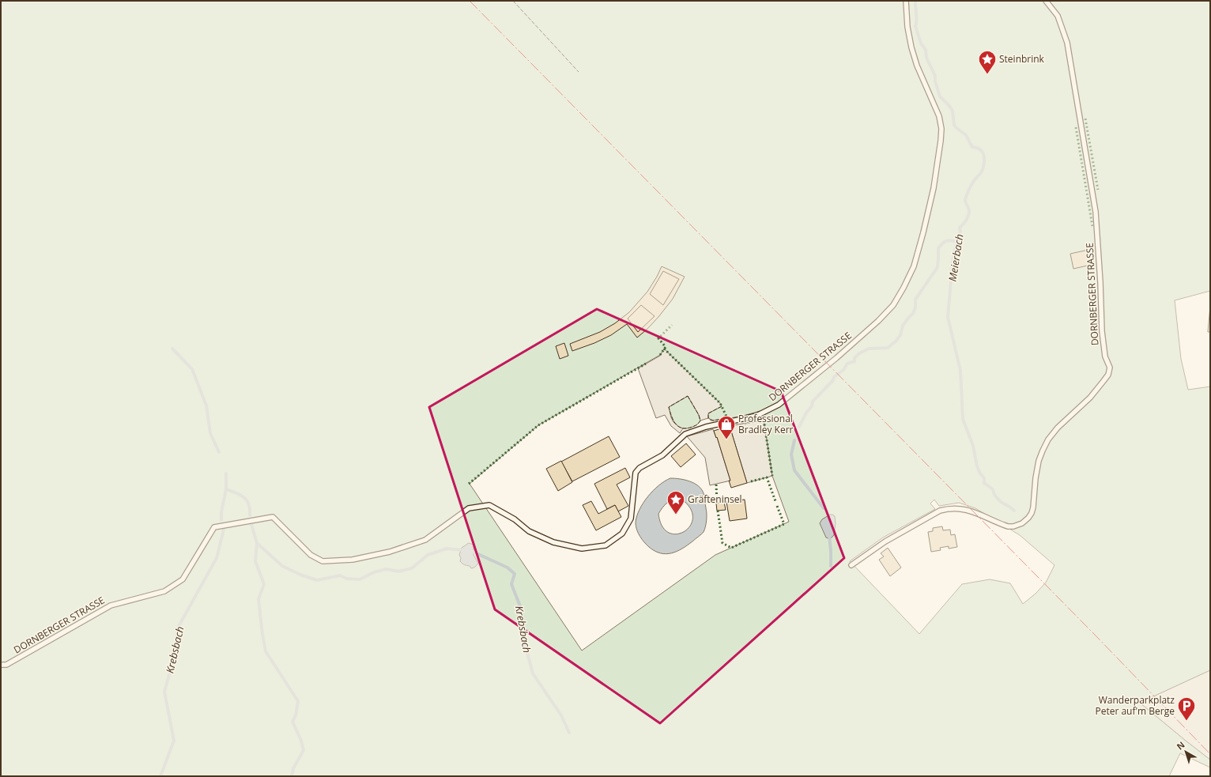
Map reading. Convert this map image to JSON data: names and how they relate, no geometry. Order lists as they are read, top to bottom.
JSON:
{
  "streets": {
    "lane": ["DORNBERGER STRASSE"]
  },
  "water": ["Meierbach", "Krebsbach"],
  "places": {
    "place": ["Steinbrink", "Gräfteninsel"],
    "shop": ["Professional Bradley Kerr"],
    "parking": ["Wanderparkplatz Peter auf'm Berge"]
  },
  "north": "top left"
}
